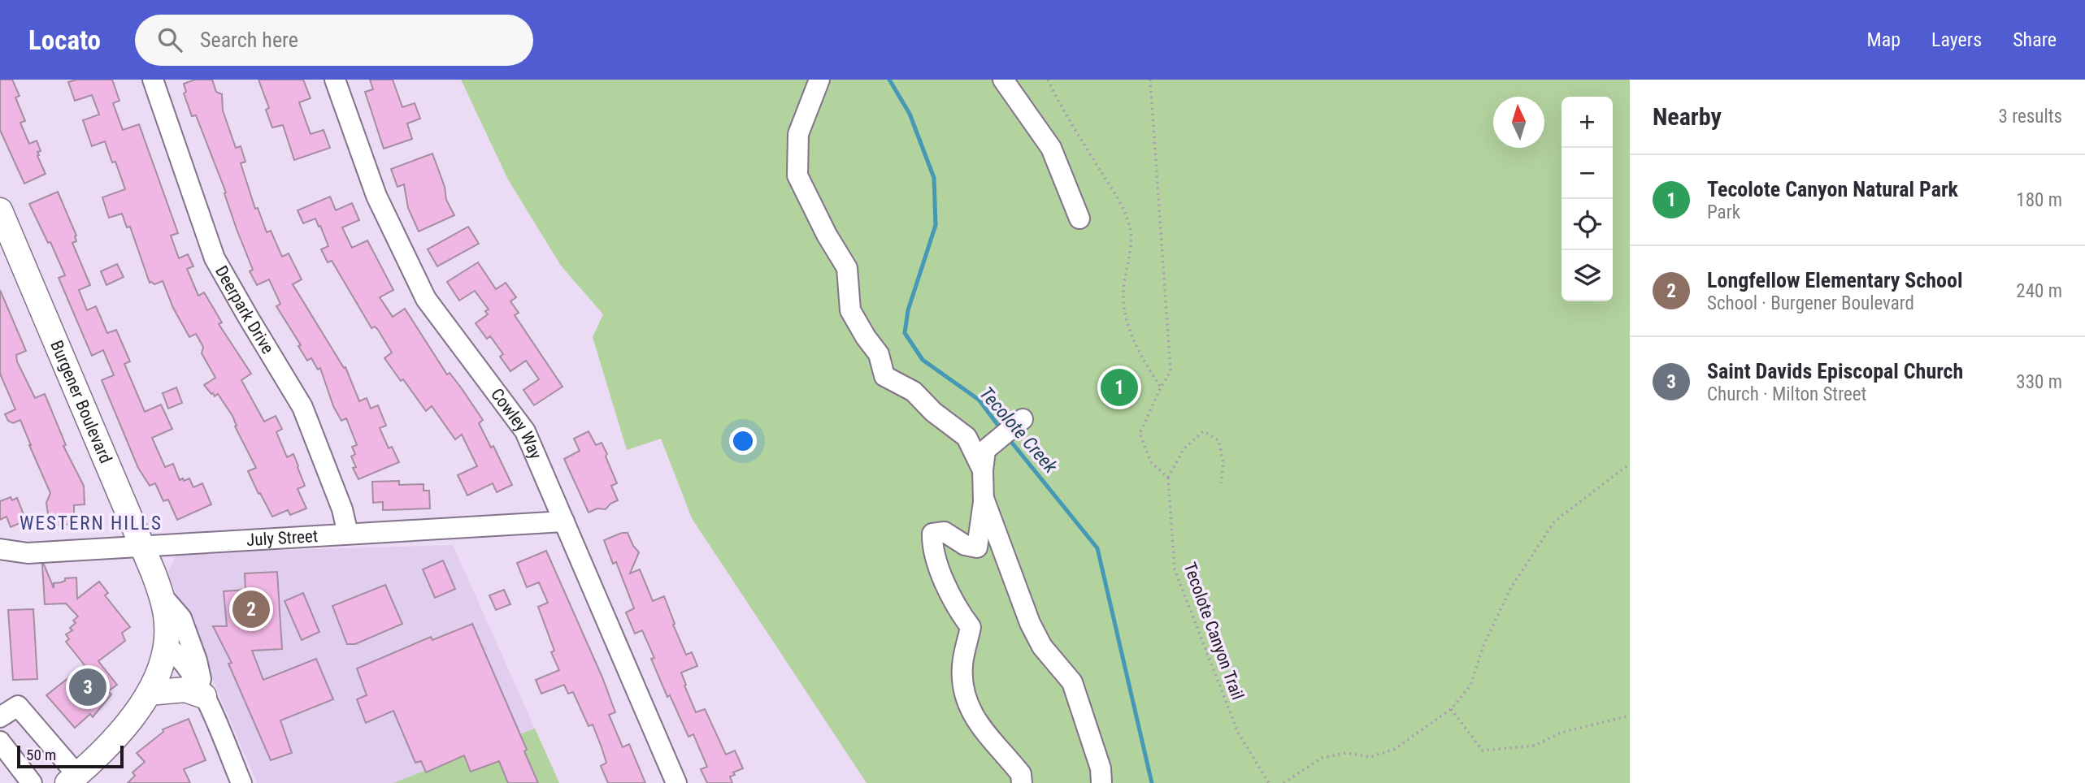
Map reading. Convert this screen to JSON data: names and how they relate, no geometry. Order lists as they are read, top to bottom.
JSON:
{
  "streets": {
    "main road": ["Burgener Boulevard"],
    "street": ["Deerpark Drive", "Cowley Way", "July Street"],
    "path": ["Tecolote Canyon Trail"]
  },
  "crossings": [
    ["Deerpark Drive", "July Street"],
    ["Burgener Boulevard", "July Street"],
    ["Cowley Way", "July Street"]
  ],
  "districts": ["WESTERN HILLS"],
  "water": ["Tecolote Creek"],
  "scale_bar": "50 m",
  "north": "top",
  "page": {
    "header": "Locato",
    "search": "Search here",
    "nav": ["Map", "Layers", "Share"],
    "heading": ["Nearby", "3 results"],
    "map_buttons": ["+", "−"],
    "list": [
      {
        "mark": "1",
        "name": "Tecolote Canyon Natural Park",
        "note": "Park",
        "value": "180 m"
      },
      {
        "mark": "2",
        "name": "Longfellow Elementary School",
        "note": "School · Burgener Boulevard",
        "value": "240 m"
      },
      {
        "mark": "3",
        "name": "Saint Davids Episcopal Church",
        "note": "Church · Milton Street",
        "value": "330 m"
      }
    ],
    "pins": ["1", "2", "3"],
    "scale": "50 m"
  }
}
